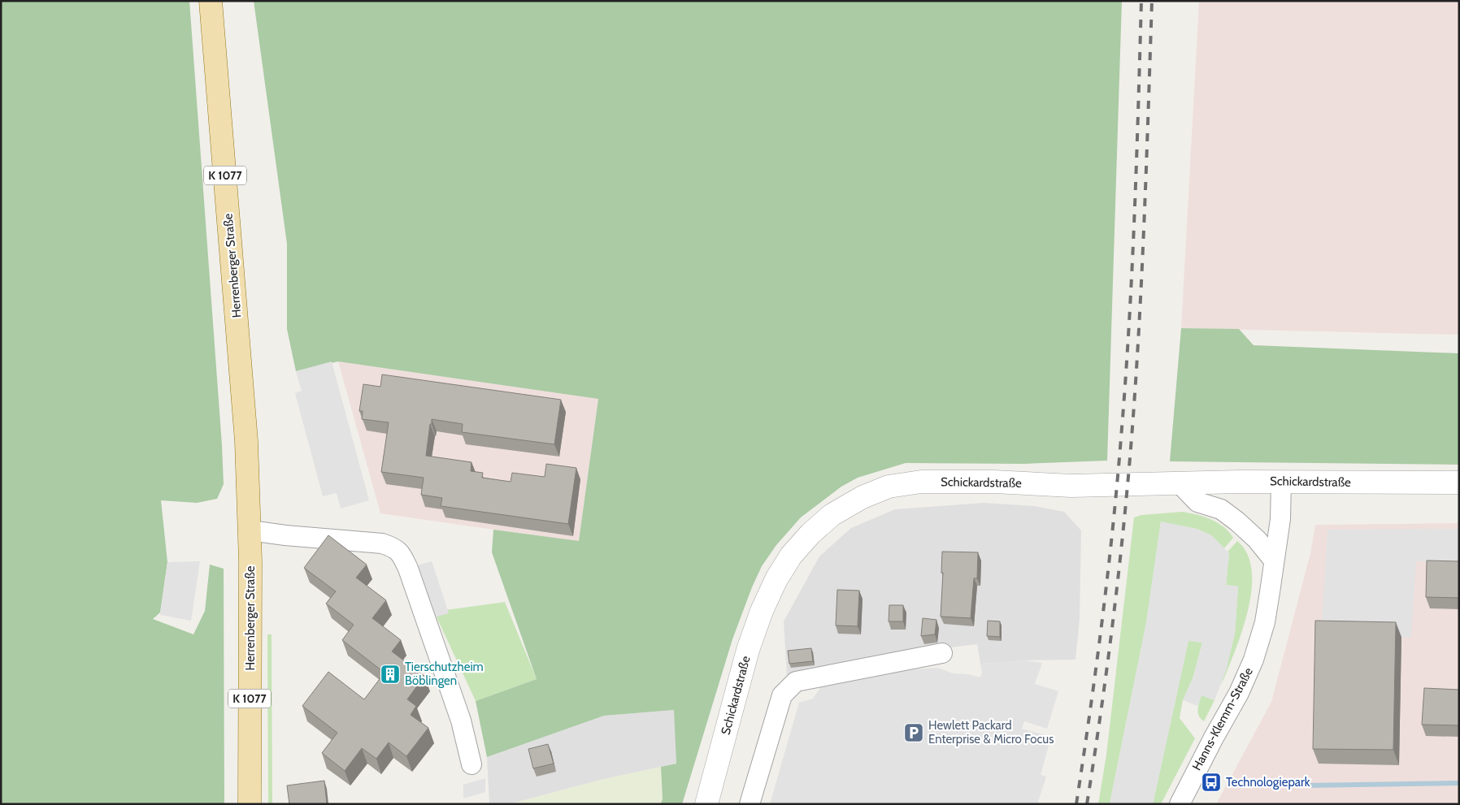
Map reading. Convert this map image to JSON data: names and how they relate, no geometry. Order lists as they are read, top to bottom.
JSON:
{
  "streets": {
    "main road": ["K 1077", "Herrenberger Straße"],
    "street": ["Schickardstraße", "Hanns-Klemm-Straße"]
  },
  "crossings": [
    ["Schickardstraße", "Hanns-Klemm-Straße"]
  ],
  "places": {
    "building": ["Tierschutzheim Böblingen"],
    "parking": ["Hewlett Packard Enterprise & Micro Focus"],
    "bus stop": ["Technologiepark"]
  }
}
